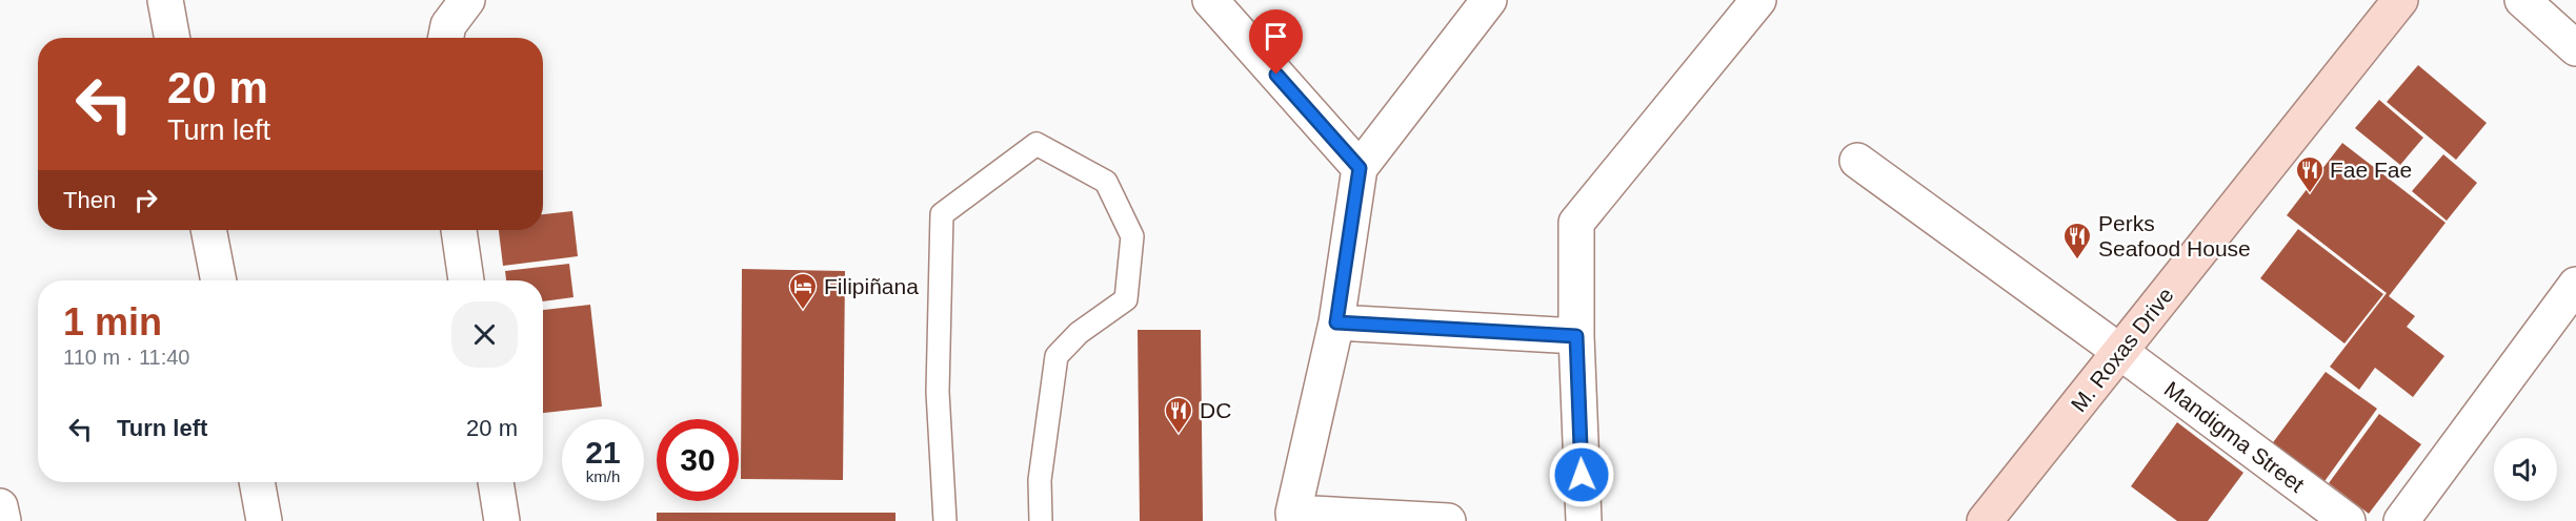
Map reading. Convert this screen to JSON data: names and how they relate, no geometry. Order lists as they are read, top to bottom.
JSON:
{
  "streets": {
    "main road": ["M. Roxas Drive"],
    "street": ["Mandigma Street"]
  },
  "crossings": [
    ["M. Roxas Drive", "Mandigma Street"]
  ],
  "places": {
    "restaurant": ["Fae Fae", "Perks Seafood House", "DC"],
    "hotel": ["Filipiñana"]
  },
  "page": {
    "turn": ["20 m", "Turn left"],
    "then": "Then",
    "heading": ["1 min", "110 m · 11:40"],
    "list": [
      {
        "name": "Turn left",
        "value": "20 m"
      }
    ],
    "speed": "21 km/h",
    "limit": "30"
  }
}
